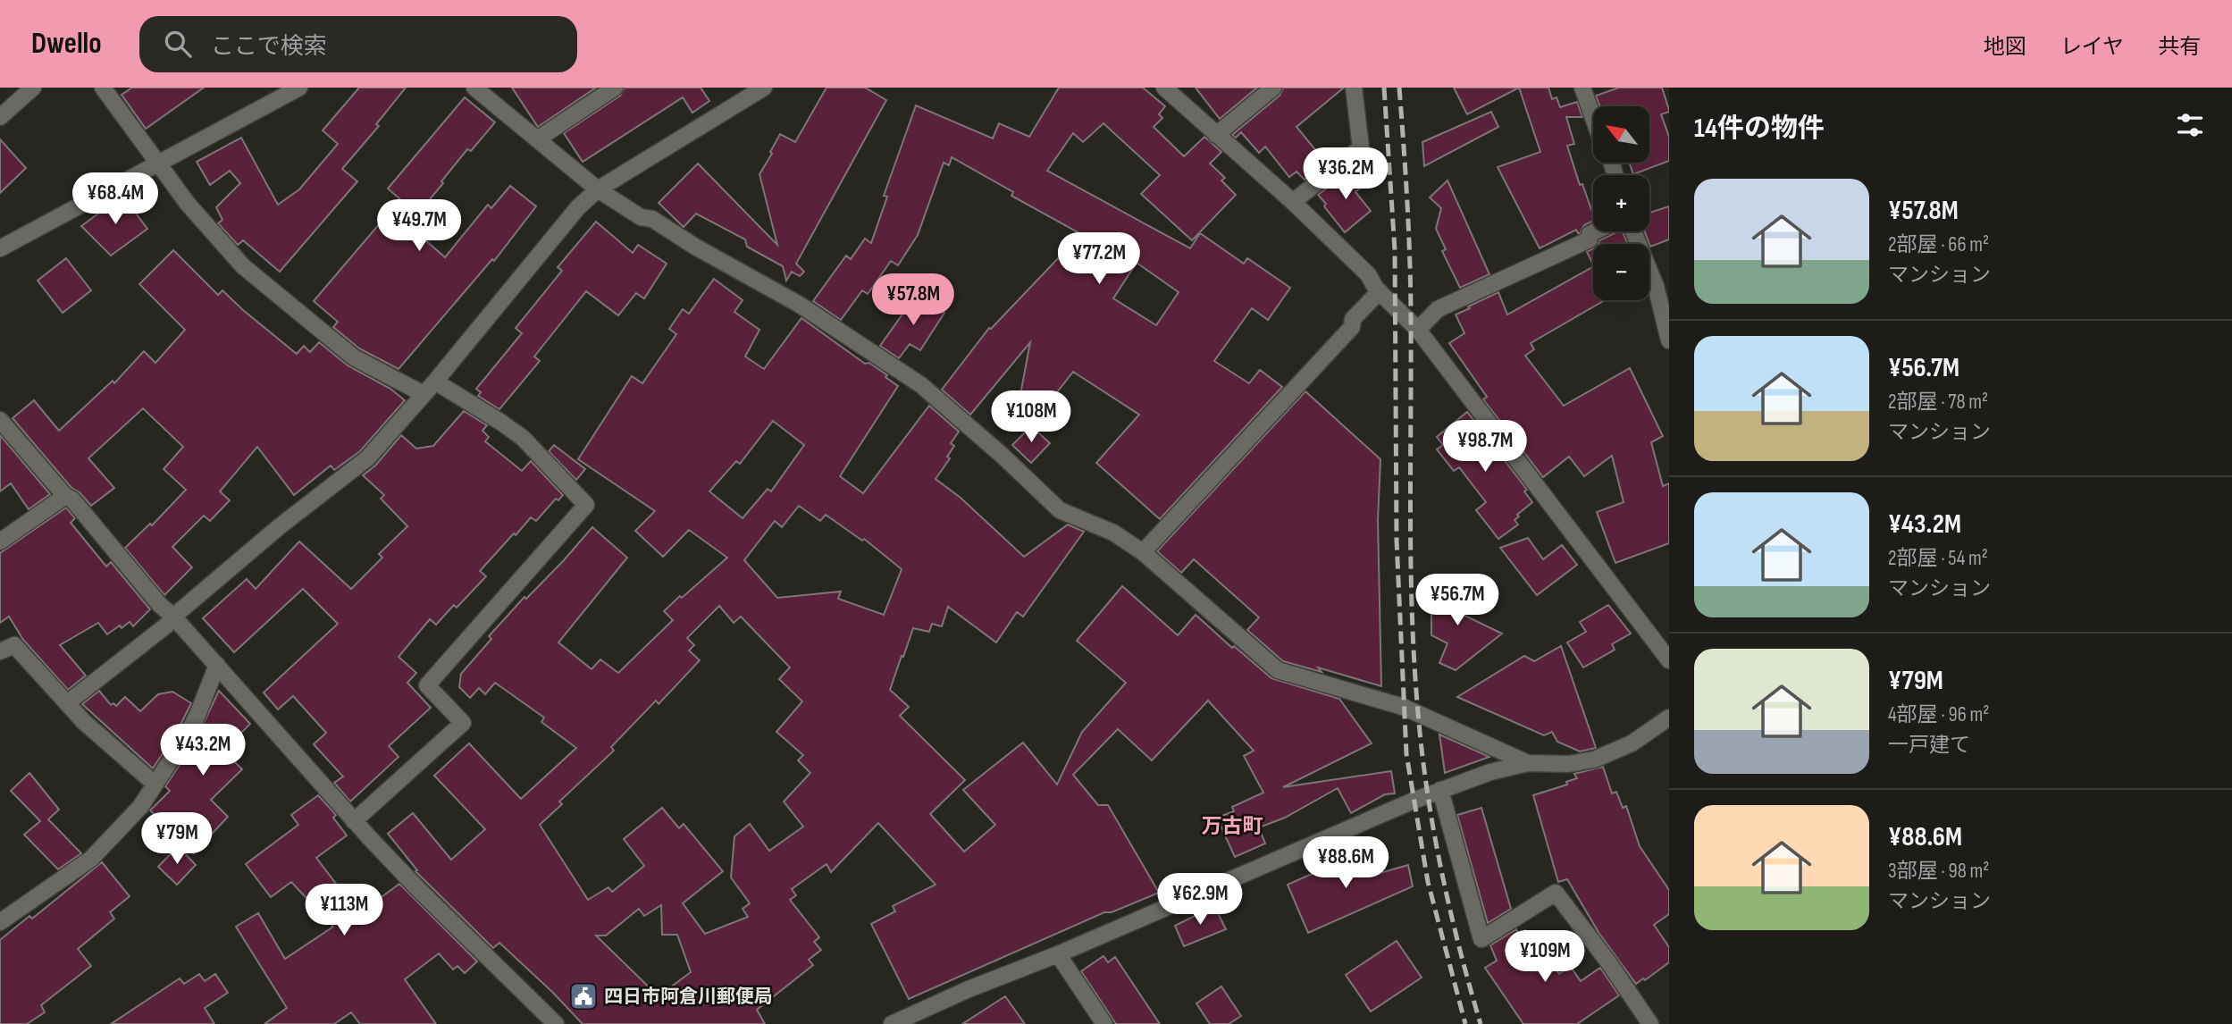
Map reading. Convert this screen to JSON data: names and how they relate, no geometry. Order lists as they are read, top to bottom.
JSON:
{
  "districts": ["万古町"],
  "places": {
    "public building": ["四日市阿倉川郵便局"]
  },
  "north": "top left",
  "page": {
    "header": "Dwello",
    "search": "ここで検索",
    "nav": ["地図", "レイヤ", "共有"],
    "heading": "14件の物件",
    "map_buttons": ["+", "−"],
    "price": [
      "¥36.2M",
      "¥68.4M",
      "¥49.7M",
      "¥77.2M",
      "¥57.8M",
      "¥108M",
      "¥98.7M",
      "¥56.7M",
      "¥43.2M",
      "¥79M",
      "¥88.6M",
      "¥62.9M",
      "¥113M",
      "¥109M"
    ],
    "list": [
      {
        "name": "¥57.8M",
        "note": "2部屋 · 66 m² · マンション"
      },
      {
        "name": "¥56.7M",
        "note": "2部屋 · 78 m² · マンション"
      },
      {
        "name": "¥43.2M",
        "note": "2部屋 · 54 m² · マンション"
      },
      {
        "name": "¥79M",
        "note": "4部屋 · 96 m² · 一戸建て"
      },
      {
        "name": "¥88.6M",
        "note": "3部屋 · 98 m² · マンション"
      }
    ]
  }
}
